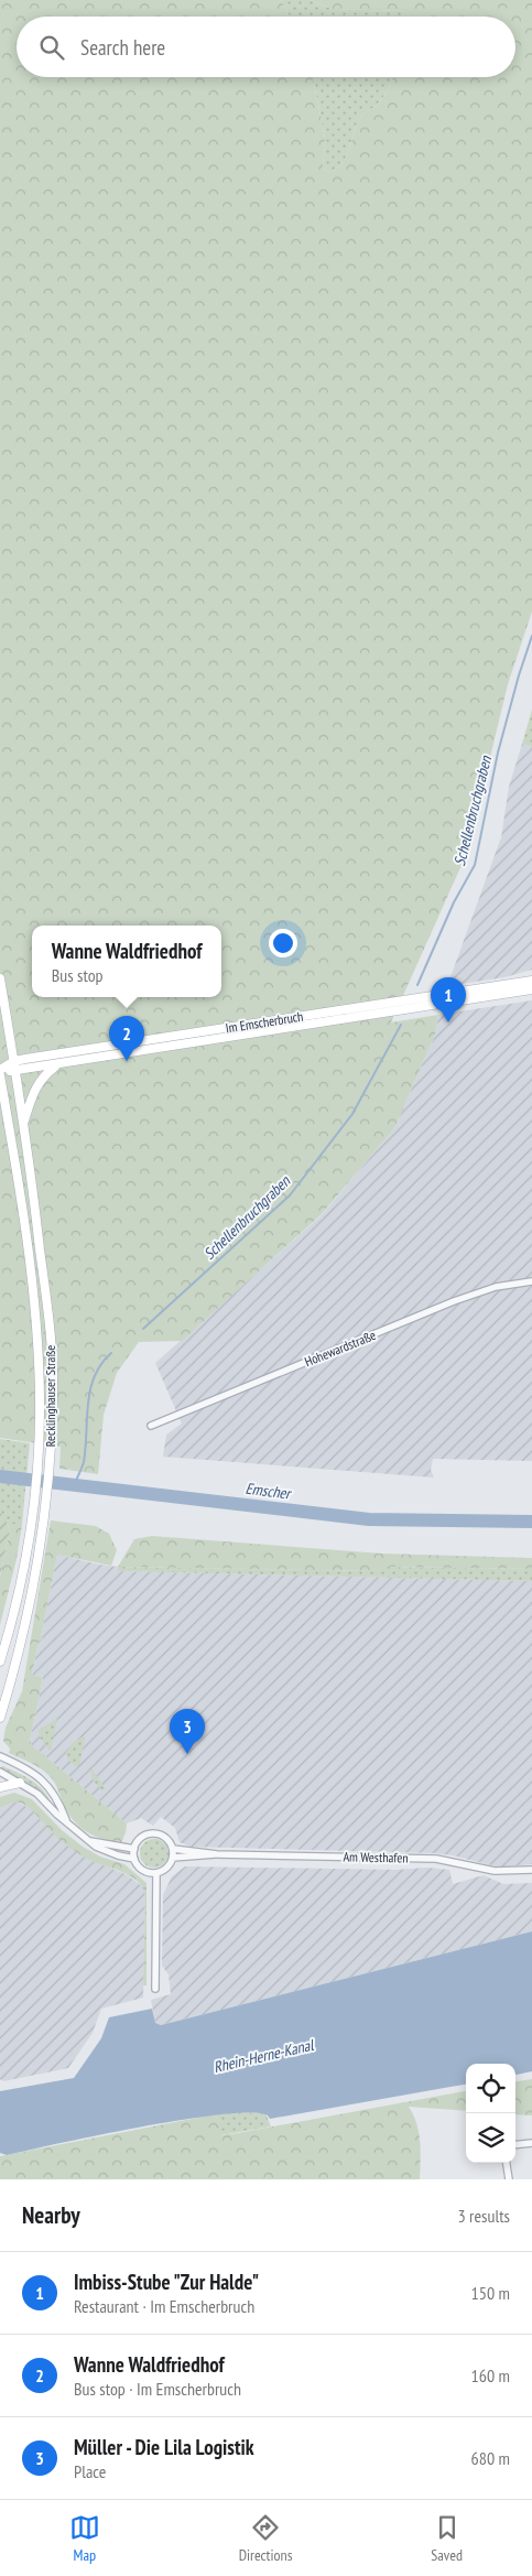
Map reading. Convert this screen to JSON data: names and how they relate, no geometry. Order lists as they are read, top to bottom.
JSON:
{
  "streets": {
    "main road": ["Im Emscherbruch", "Recklinghauser Straße"],
    "street": ["Hohewardstraße", "Am Westhafen"]
  },
  "crossings": [
    ["Im Emscherbruch", "Recklinghauser Straße"]
  ],
  "water": ["Schellenbruchgraben", "Emscher", "Rhein-Herne-Kanal"],
  "page": {
    "search": "Search here",
    "popup": ["Wanne Waldfriedhof", "Bus stop"],
    "pins": ["1", "2", "3"],
    "heading": ["Nearby", "3 results"],
    "list": [
      {
        "mark": "1",
        "name": "Imbiss-Stube \"Zur Halde\"",
        "note": "Restaurant · Im Emscherbruch",
        "value": "150 m"
      },
      {
        "mark": "2",
        "name": "Wanne Waldfriedhof",
        "note": "Bus stop · Im Emscherbruch",
        "value": "160 m"
      },
      {
        "mark": "3",
        "name": "Müller - Die Lila Logistik",
        "note": "Place",
        "value": "680 m"
      }
    ],
    "nav": ["Map", "Directions", "Saved"]
  }
}
